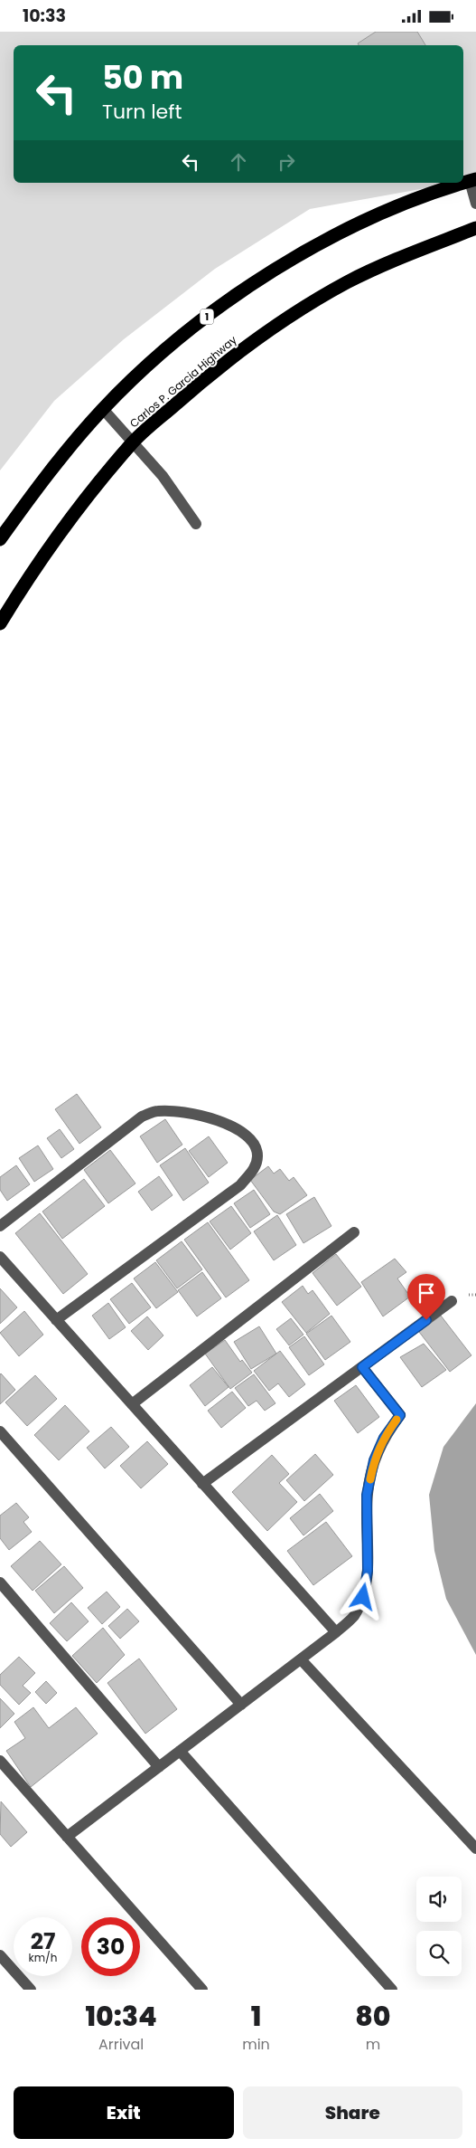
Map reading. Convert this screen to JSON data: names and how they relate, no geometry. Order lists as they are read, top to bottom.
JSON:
{
  "streets": {
    "highway": ["1", "Carlos P. Garcia Highway"]
  },
  "page": {
    "status": "10:33",
    "turn": ["50 m", "Turn left"],
    "speed": "27 km/h",
    "limit": "30",
    "eta": [
      "10:34",
      "Arrival",
      "1",
      "min",
      "80",
      "m"
    ],
    "buttons": ["Exit", "Share"]
  }
}
